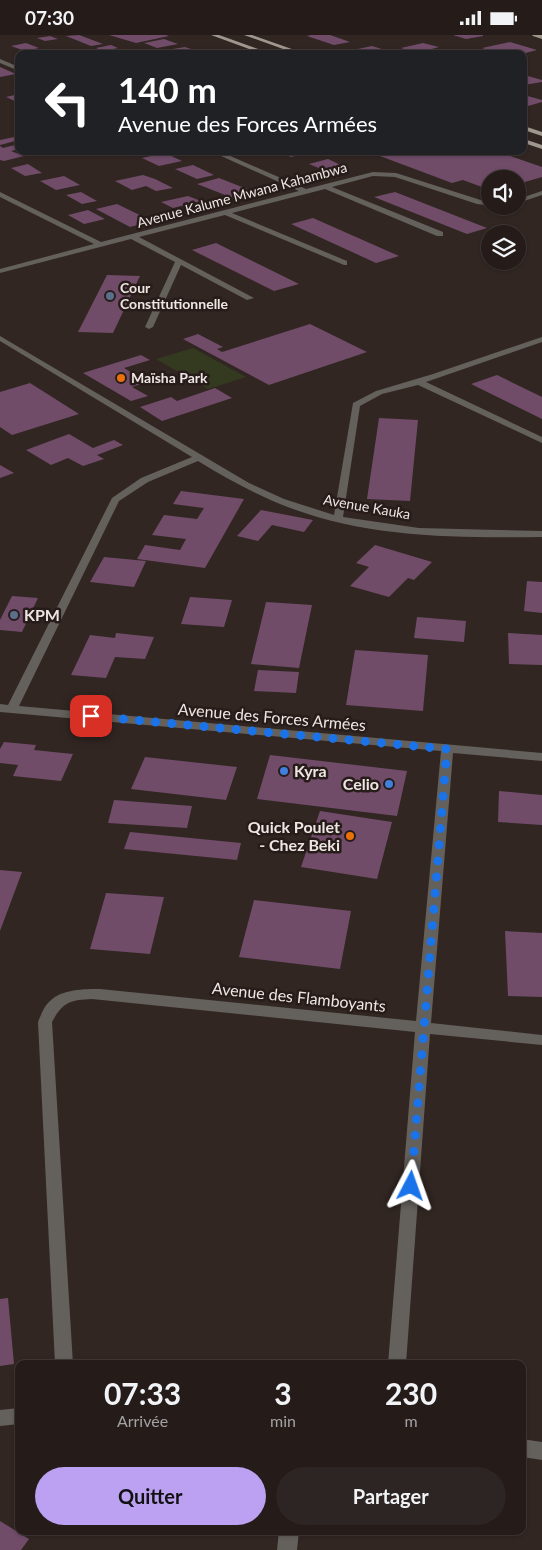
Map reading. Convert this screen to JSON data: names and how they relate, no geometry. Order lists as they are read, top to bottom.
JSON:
{
  "streets": {
    "street": [
      "Avenue Kalume Mwana Kahambwa",
      "Avenue Kauka",
      "Avenue des Forces Armées",
      "Avenue des Flamboyants"
    ]
  },
  "places": [
    "Cour Constitutionnelle",
    "Maïsha Park",
    "KPM",
    "Kyra",
    "Celio",
    "Quick Poulet - Chez Beki"
  ],
  "page": {
    "status": "07:30",
    "turn": ["140 m", "Avenue des Forces Armées"],
    "eta": [
      "07:33",
      "Arrivée",
      "3",
      "min",
      "230",
      "m"
    ],
    "buttons": ["Quitter", "Partager"]
  }
}
